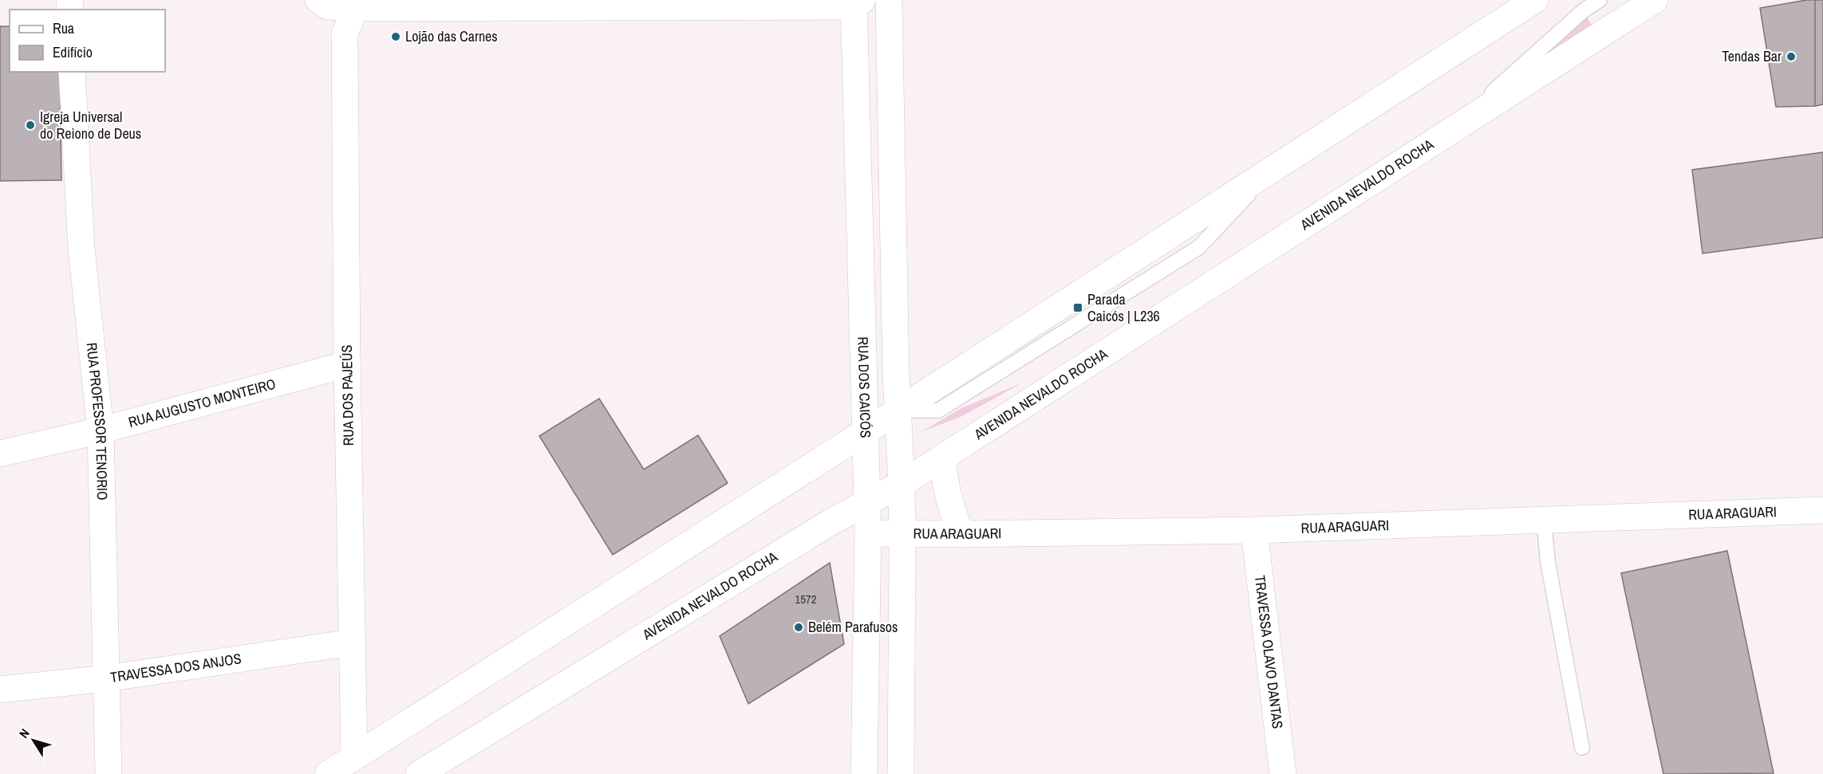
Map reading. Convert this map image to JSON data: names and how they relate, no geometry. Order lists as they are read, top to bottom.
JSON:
{
  "streets": {
    "main road": [
      "AVENIDA NEVALDO ROCHA",
      "RUA DOS CAICÓS",
      "RUA DOS PAJEÚS",
      "RUA AUGUSTO MONTEIRO",
      "RUA PROFESSOR TENORIO",
      "RUA ARAGUARI",
      "TRAVESSA OLAVO DANTAS",
      "TRAVESSA DOS ANJOS"
    ]
  },
  "crossings": [
    ["AVENIDA NEVALDO ROCHA", "RUA DOS CAICÓS"],
    ["RUA DOS CAICÓS", "RUA ARAGUARI"],
    ["RUA DOS PAJEÚS", "RUA AUGUSTO MONTEIRO"],
    ["RUA DOS PAJEÚS", "TRAVESSA DOS ANJOS"],
    ["RUA AUGUSTO MONTEIRO", "RUA PROFESSOR TENORIO"],
    ["RUA PROFESSOR TENORIO", "TRAVESSA DOS ANJOS"],
    ["RUA ARAGUARI", "TRAVESSA OLAVO DANTAS"]
  ],
  "places": {
    "other": [
      "Lojão das Carnes",
      "Tendas Bar",
      "Igreja Universal do Reiono de Deus",
      "Belém Parafusos"
    ],
    "transit": ["Parada Caicós | L236"]
  },
  "house_numbers": ["1572"],
  "legend": ["Rua", "Edifício"],
  "north": "top left"
}
